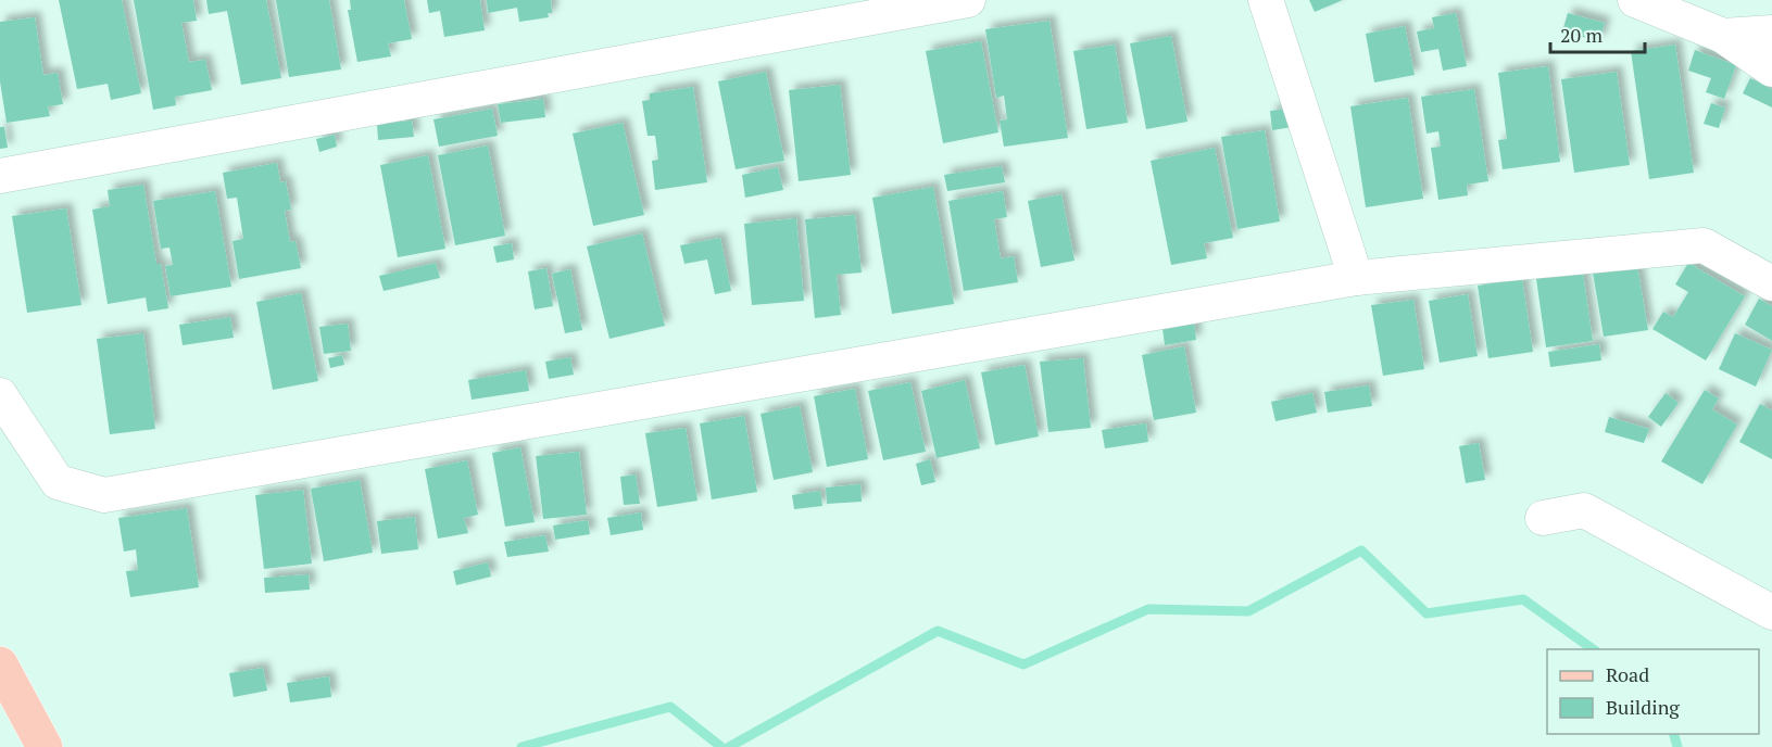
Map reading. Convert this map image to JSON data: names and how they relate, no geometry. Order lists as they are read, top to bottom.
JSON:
{
  "legend": ["Road", "Building"],
  "scale_bar": "20 m"
}
